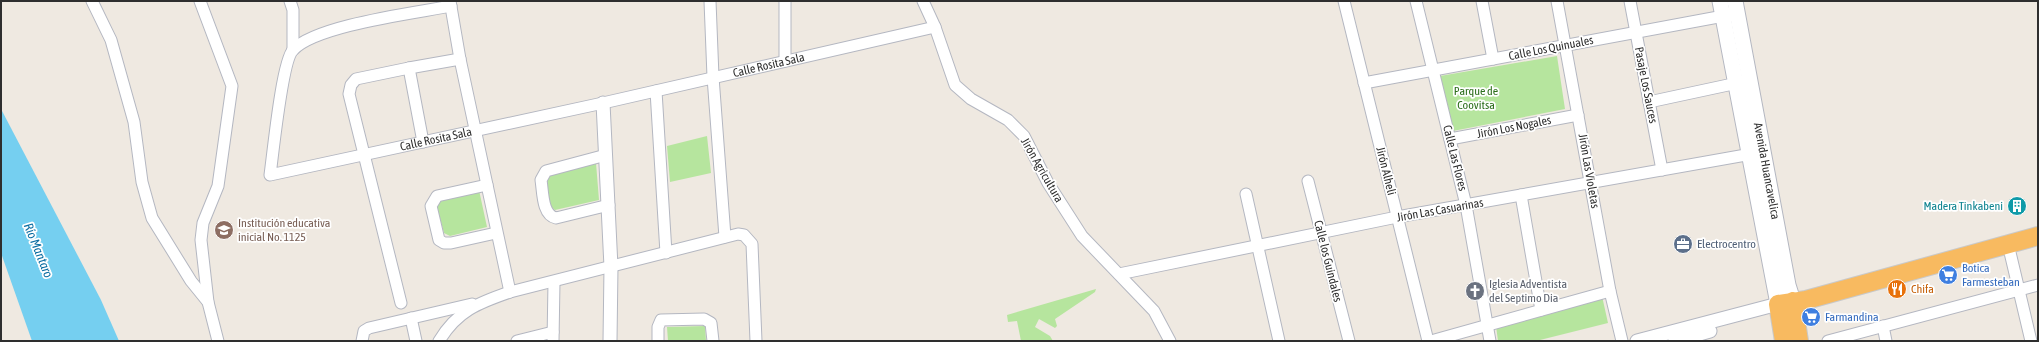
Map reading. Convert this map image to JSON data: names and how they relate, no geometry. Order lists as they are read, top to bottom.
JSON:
{
  "streets": {
    "highway": ["Avenida Huancavelica"],
    "street": [
      "Calle Los Quinuales",
      "Calle Rosita Sala",
      "Pasaje Los Sauces",
      "Jirón Los Nogales",
      "Calle Las Flores",
      "Jirón Agricultura",
      "Jirón Alheli",
      "Jirón Las Violetas",
      "Jirón Las Casuarinas",
      "Calle los Guindales"
    ]
  },
  "crossings": [
    ["Calle Los Quinuales", "Pasaje Los Sauces"],
    ["Calle Los Quinuales", "Calle Las Flores"],
    ["Calle Los Quinuales", "Jirón Alheli"],
    ["Calle Los Quinuales", "Jirón Las Violetas"],
    ["Calle Los Quinuales", "Avenida Huancavelica"],
    ["Calle Rosita Sala", "Jirón Agricultura"],
    ["Pasaje Los Sauces", "Jirón Las Casuarinas"],
    ["Jirón Los Nogales", "Calle Las Flores"],
    ["Jirón Los Nogales", "Jirón Las Violetas"],
    ["Calle Las Flores", "Jirón Las Casuarinas"],
    ["Jirón Agricultura", "Jirón Las Casuarinas"],
    ["Jirón Alheli", "Jirón Las Casuarinas"],
    ["Jirón Las Violetas", "Jirón Las Casuarinas"],
    ["Avenida Huancavelica", "Jirón Las Casuarinas"],
    ["Jirón Las Casuarinas", "Calle los Guindales"]
  ],
  "water": ["Río Mantaro"],
  "parks": ["Parque de Coovitsa"],
  "places": {
    "building": ["Madera Tinkabeni"],
    "school or university": ["Institución educativa inicial No. 1125"],
    "office": ["Electrocentro"],
    "supermarket": ["Botica Farmesteban", "Farmandina"],
    "restaurant": ["Chifa"],
    "church": ["Iglesia Adventista del Septimo Dia"]
  }
}
